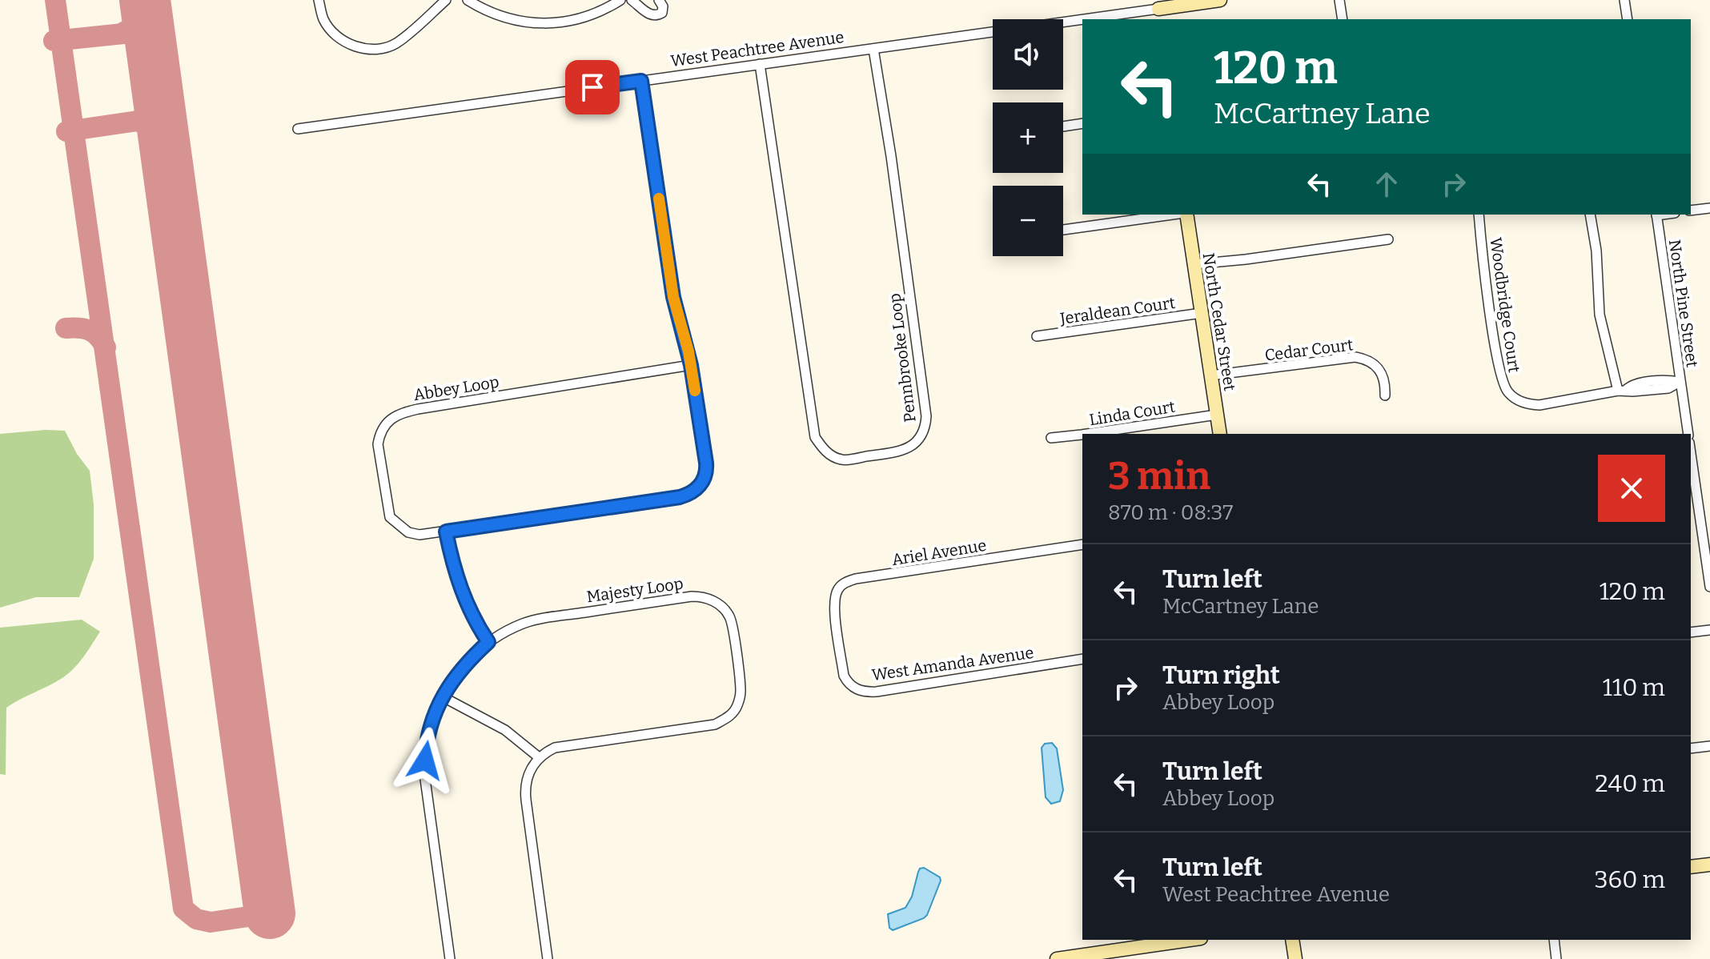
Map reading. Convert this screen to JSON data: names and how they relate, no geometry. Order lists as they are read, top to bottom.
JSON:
{
  "streets": {
    "street": [
      "West Peachtree Avenue",
      "North Pine Street",
      "Woodbridge Court",
      "Jeraldean Court",
      "North Cedar Street",
      "Cedar Court",
      "Pennbrooke Loop",
      "Abbey Loop",
      "Linda Court",
      "Ariel Avenue",
      "Majesty Loop",
      "West Amanda Avenue"
    ]
  },
  "crossings": [
    ["West Peachtree Avenue", "Pennbrooke Loop"],
    ["West Peachtree Avenue", "Abbey Loop"],
    ["North Pine Street", "Woodbridge Court"],
    ["Jeraldean Court", "North Cedar Street"],
    ["North Cedar Street", "Cedar Court"],
    ["North Cedar Street", "Linda Court"],
    ["Ariel Avenue", "West Amanda Avenue"]
  ],
  "page": {
    "map_buttons": ["+", "−"],
    "turn": ["120 m", "McCartney Lane"],
    "heading": ["3 min", "870 m · 08:37"],
    "list": [
      {
        "name": "Turn left",
        "note": "McCartney Lane",
        "value": "120 m"
      },
      {
        "name": "Turn right",
        "note": "Abbey Loop",
        "value": "110 m"
      },
      {
        "name": "Turn left",
        "note": "Abbey Loop",
        "value": "240 m"
      },
      {
        "name": "Turn left",
        "note": "West Peachtree Avenue",
        "value": "360 m"
      }
    ]
  }
}
